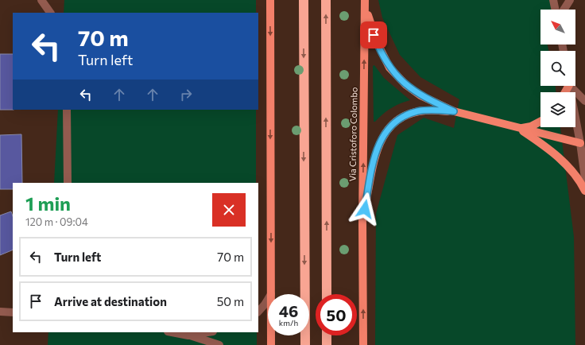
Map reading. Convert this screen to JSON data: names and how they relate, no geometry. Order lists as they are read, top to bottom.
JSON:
{
  "streets": {
    "main road": ["Via Cristoforo Colombo"]
  },
  "one_way": ["Via Cristoforo Colombo"],
  "north": "top left",
  "page": {
    "turn": ["70 m", "Turn left"],
    "heading": ["1 min", "120 m · 09:04"],
    "list": [
      {
        "name": "Turn left",
        "value": "70 m"
      },
      {
        "name": "Arrive at destination",
        "value": "50 m"
      }
    ],
    "speed": "46 km/h",
    "limit": "50"
  }
}
